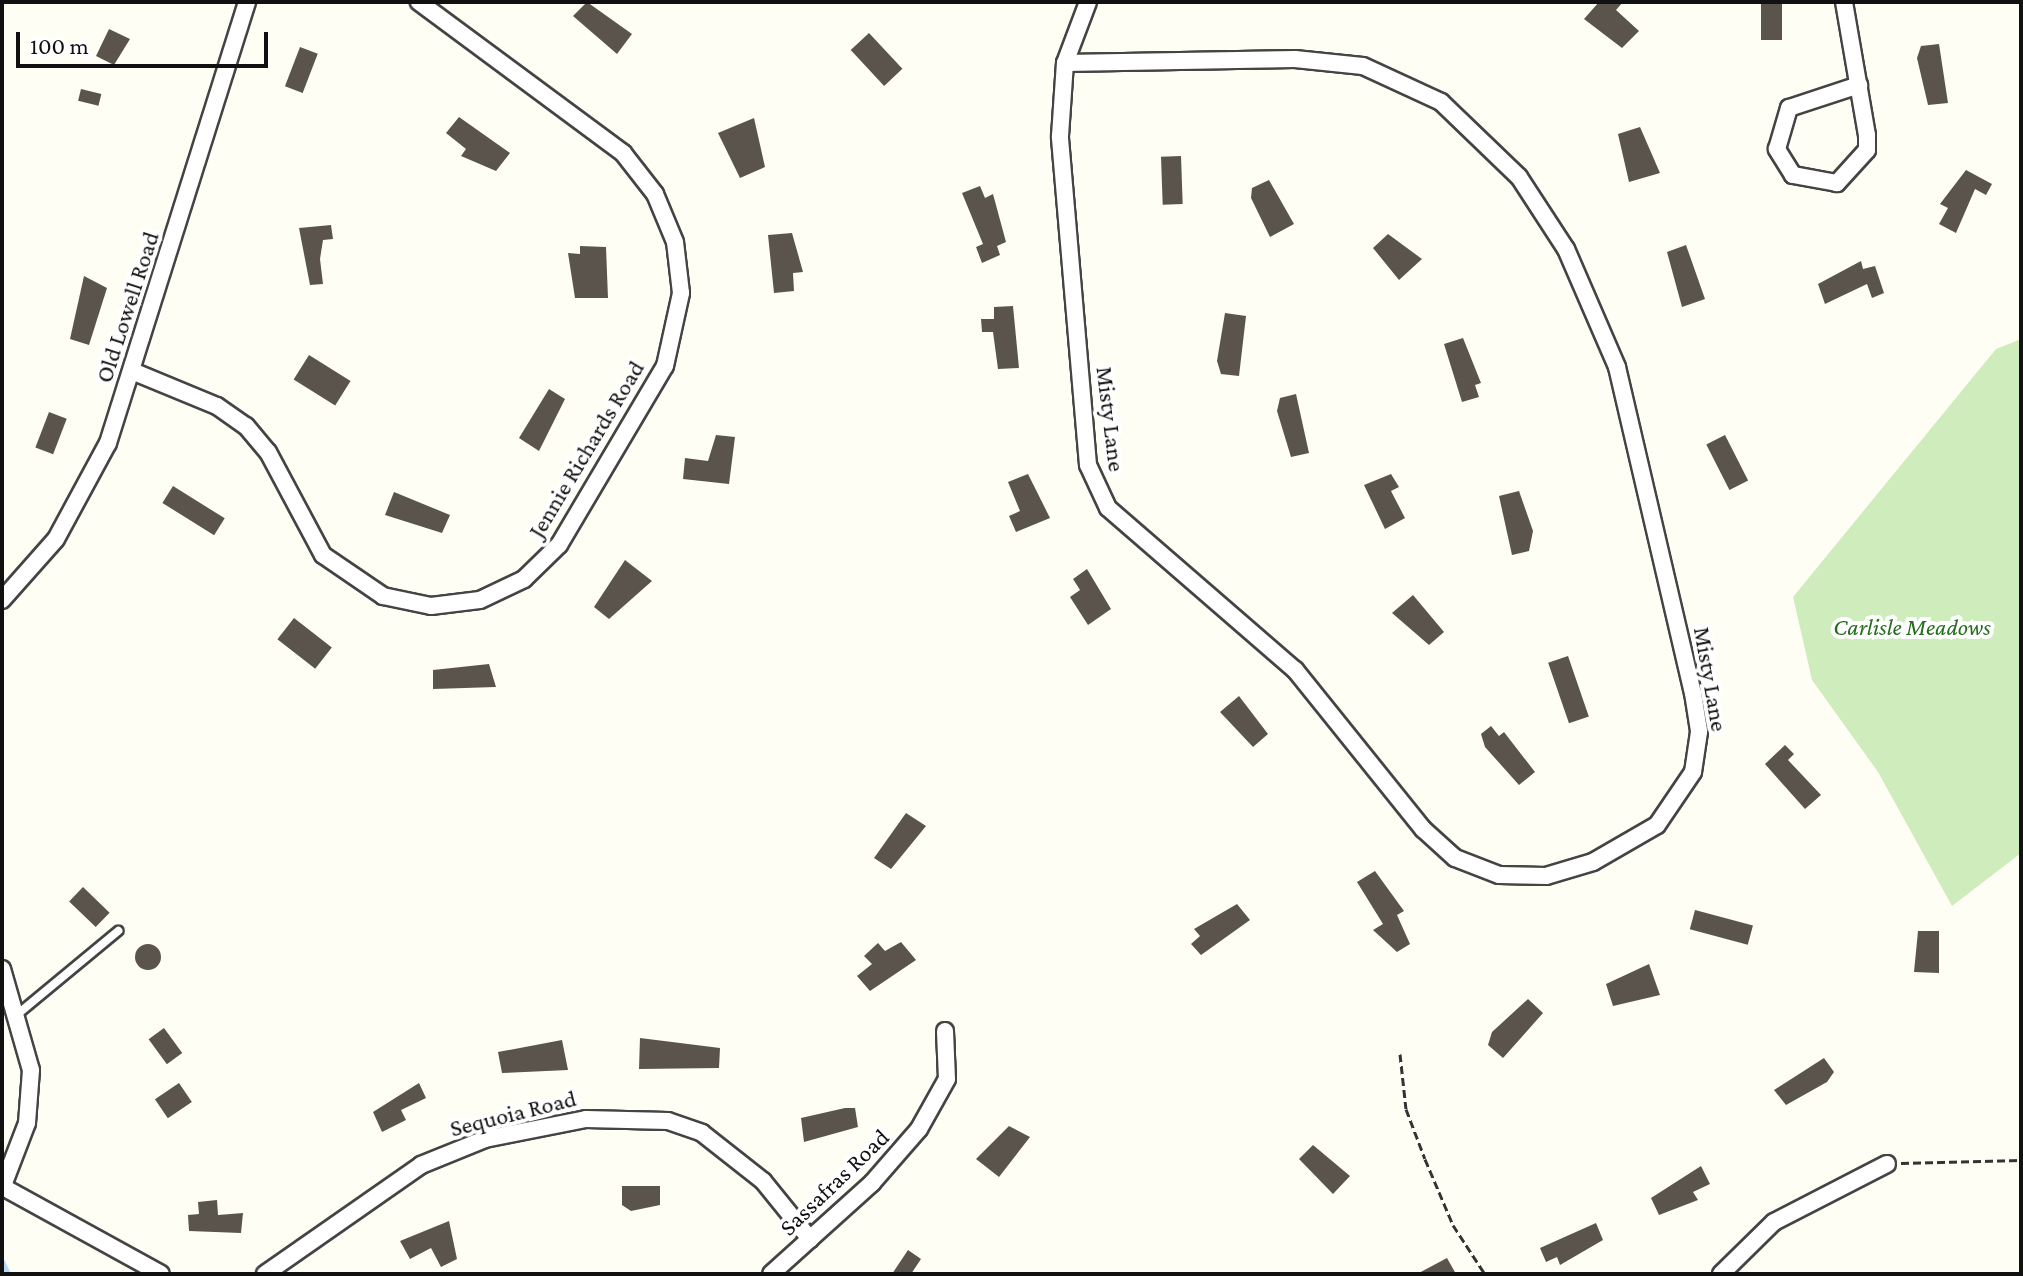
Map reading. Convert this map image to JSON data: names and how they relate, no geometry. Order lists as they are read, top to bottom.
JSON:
{
  "streets": {
    "street": [
      "Old Lowell Road",
      "Misty Lane",
      "Jennie Richards Road",
      "Sequoia Road",
      "Sassafras Road"
    ]
  },
  "crossings": [
    ["Old Lowell Road", "Jennie Richards Road"],
    ["Sequoia Road", "Sassafras Road"]
  ],
  "parks": ["Carlisle Meadows"],
  "scale_bar": "100 m"
}
